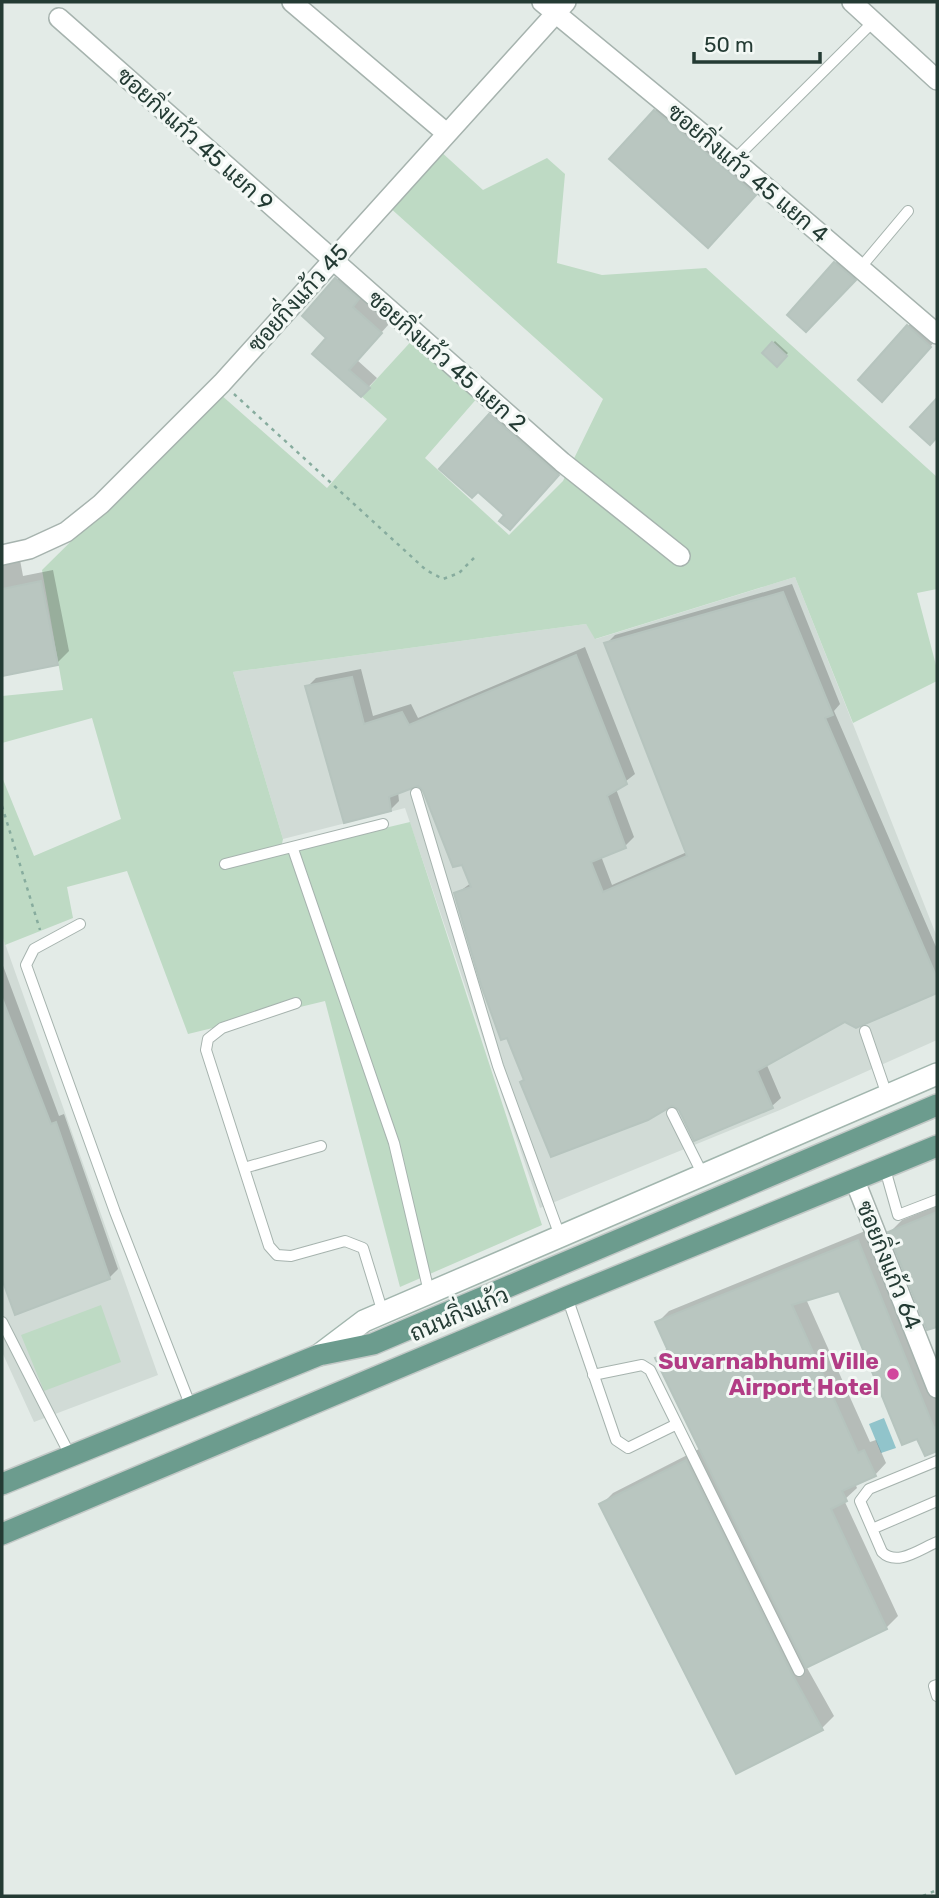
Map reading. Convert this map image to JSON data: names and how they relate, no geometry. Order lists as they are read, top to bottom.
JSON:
{
  "streets": {
    "main road": ["ถนนกิ่งแก้ว"],
    "street": [
      "ซอยกิ่งแก้ว 45 แยก 9",
      "ซอยกิ่งแก้ว 45 แยก 4",
      "ซอยกิ่งแก้ว 45",
      "ซอยกิ่งแก้ว 45 แยก 2",
      "ซอยกิ่งแก้ว 64"
    ]
  },
  "crossings": [
    ["ซอยกิ่งแก้ว 45 แยก 9", "ซอยกิ่งแก้ว 45"],
    ["ซอยกิ่งแก้ว 45 แยก 9", "ซอยกิ่งแก้ว 45 แยก 2"],
    ["ซอยกิ่งแก้ว 45 แยก 4", "ซอยกิ่งแก้ว 45"],
    ["ซอยกิ่งแก้ว 45", "ซอยกิ่งแก้ว 45 แยก 2"],
    ["ซอยกิ่งแก้ว 64", "ถนนกิ่งแก้ว"]
  ],
  "places": ["Suvarnabhumi Ville Airport Hotel"],
  "scale_bar": "50 m"
}
